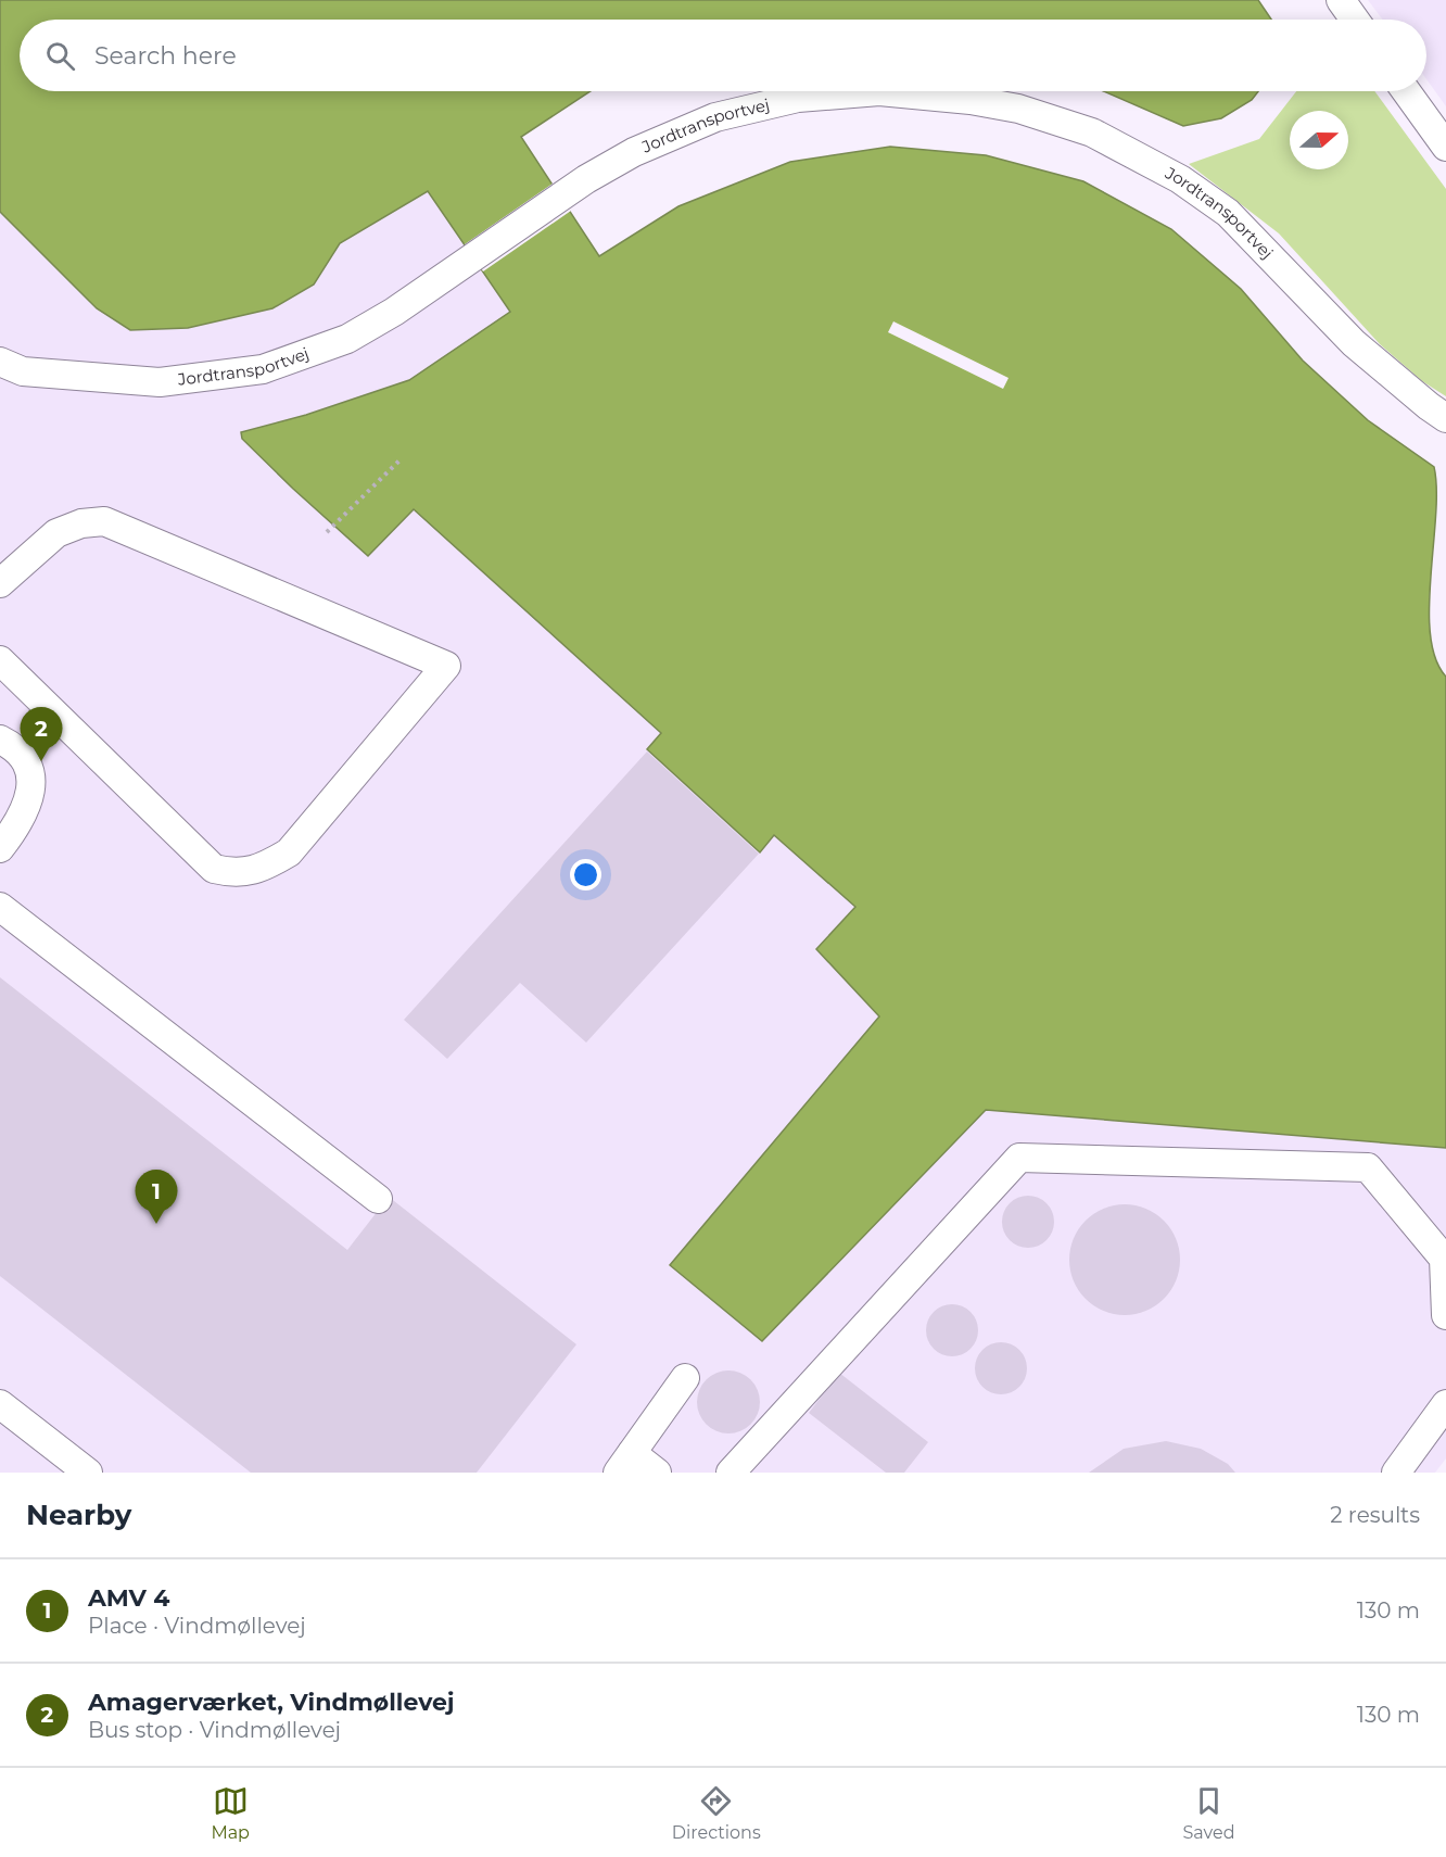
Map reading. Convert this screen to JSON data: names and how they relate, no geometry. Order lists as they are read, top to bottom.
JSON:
{
  "streets": {
    "street": ["Jordtransportvej"]
  },
  "north": "right",
  "page": {
    "search": "Search here",
    "pins": ["2", "1"],
    "heading": ["Nearby", "2 results"],
    "list": [
      {
        "mark": "1",
        "name": "AMV 4",
        "note": "Place · Vindmøllevej",
        "value": "130 m"
      },
      {
        "mark": "2",
        "name": "Amagerværket, Vindmøllevej",
        "note": "Bus stop · Vindmøllevej",
        "value": "130 m"
      }
    ],
    "nav": ["Map", "Directions", "Saved"]
  }
}
